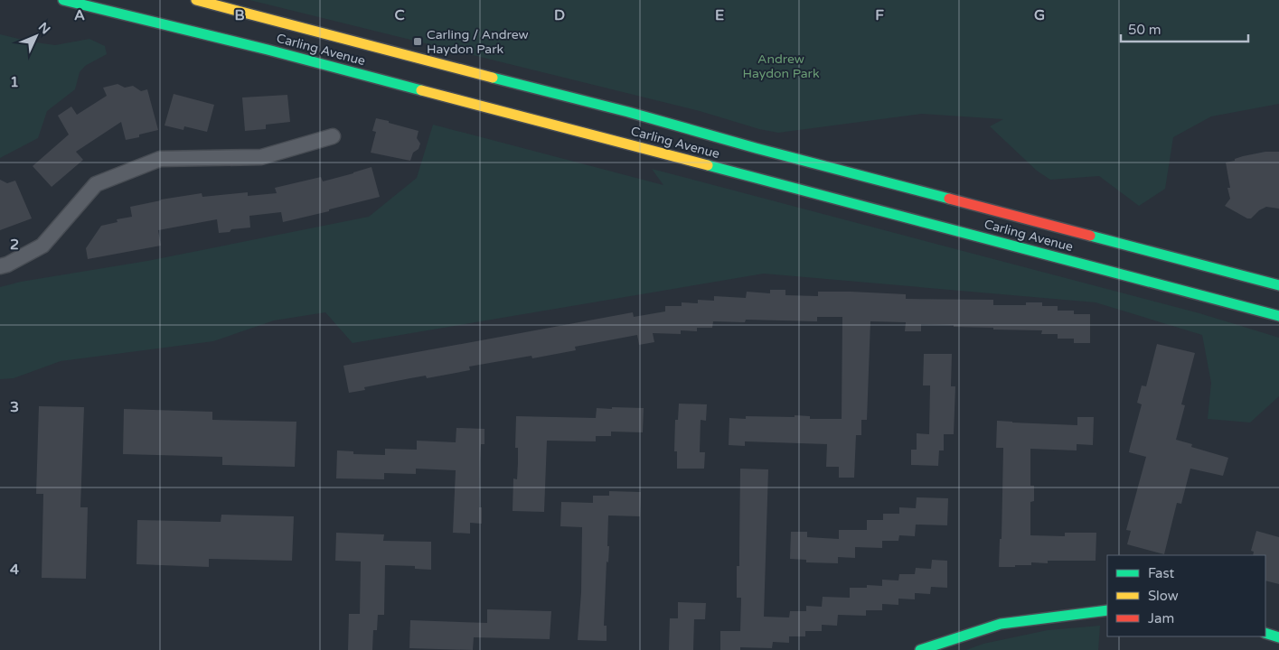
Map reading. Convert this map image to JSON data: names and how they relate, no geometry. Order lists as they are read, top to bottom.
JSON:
{
  "streets": {
    "main road": ["Carling Avenue"]
  },
  "parks": ["Andrew Haydon Park"],
  "places": {
    "transit": ["Carling / Andrew Haydon Park"]
  },
  "legend": ["Fast", "Slow", "Jam"],
  "scale_bar": "50 m",
  "north": "top right",
  "grid": {
    "columns": [
      "A",
      "B",
      "C",
      "D",
      "E",
      "F",
      "G"
    ],
    "rows": [
      "1",
      "2",
      "3",
      "4"
    ]
  }
}
